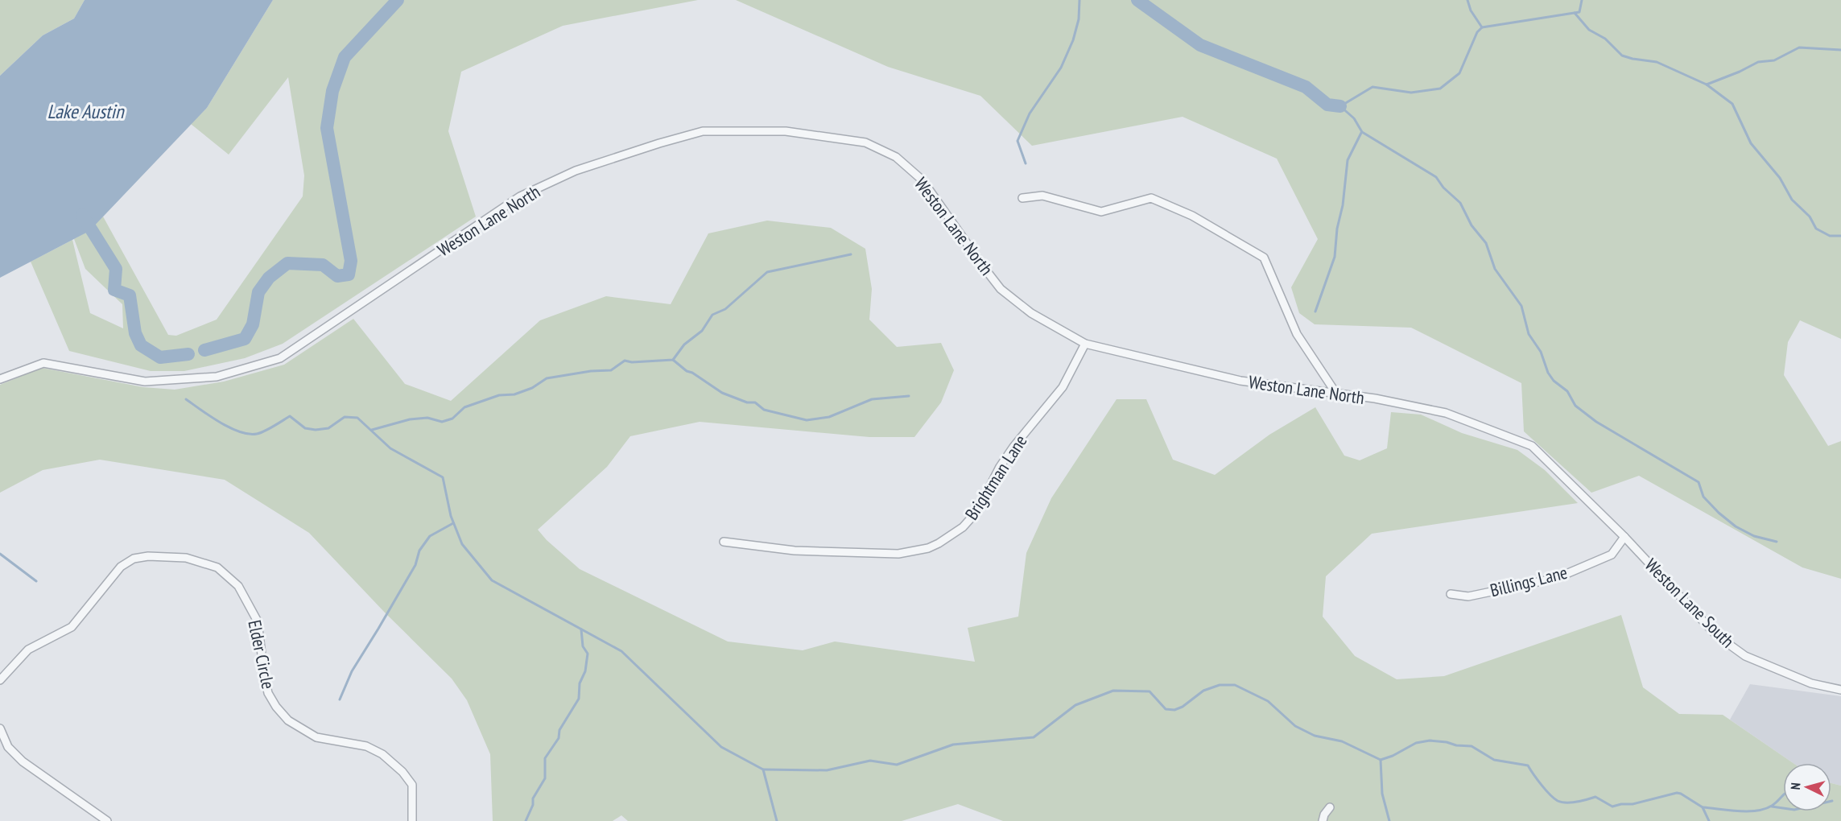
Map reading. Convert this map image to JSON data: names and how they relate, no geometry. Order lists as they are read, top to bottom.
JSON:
{
  "streets": {
    "street": [
      "Weston Lane North",
      "Brightman Lane",
      "Billings Lane",
      "Weston Lane South",
      "Elder Circle"
    ]
  },
  "crossings": [
    ["Weston Lane North", "Brightman Lane"],
    ["Weston Lane North", "Billings Lane"],
    ["Weston Lane North", "Weston Lane South"],
    ["Billings Lane", "Weston Lane South"]
  ],
  "water": ["Lake Austin"],
  "north": "left"
}
